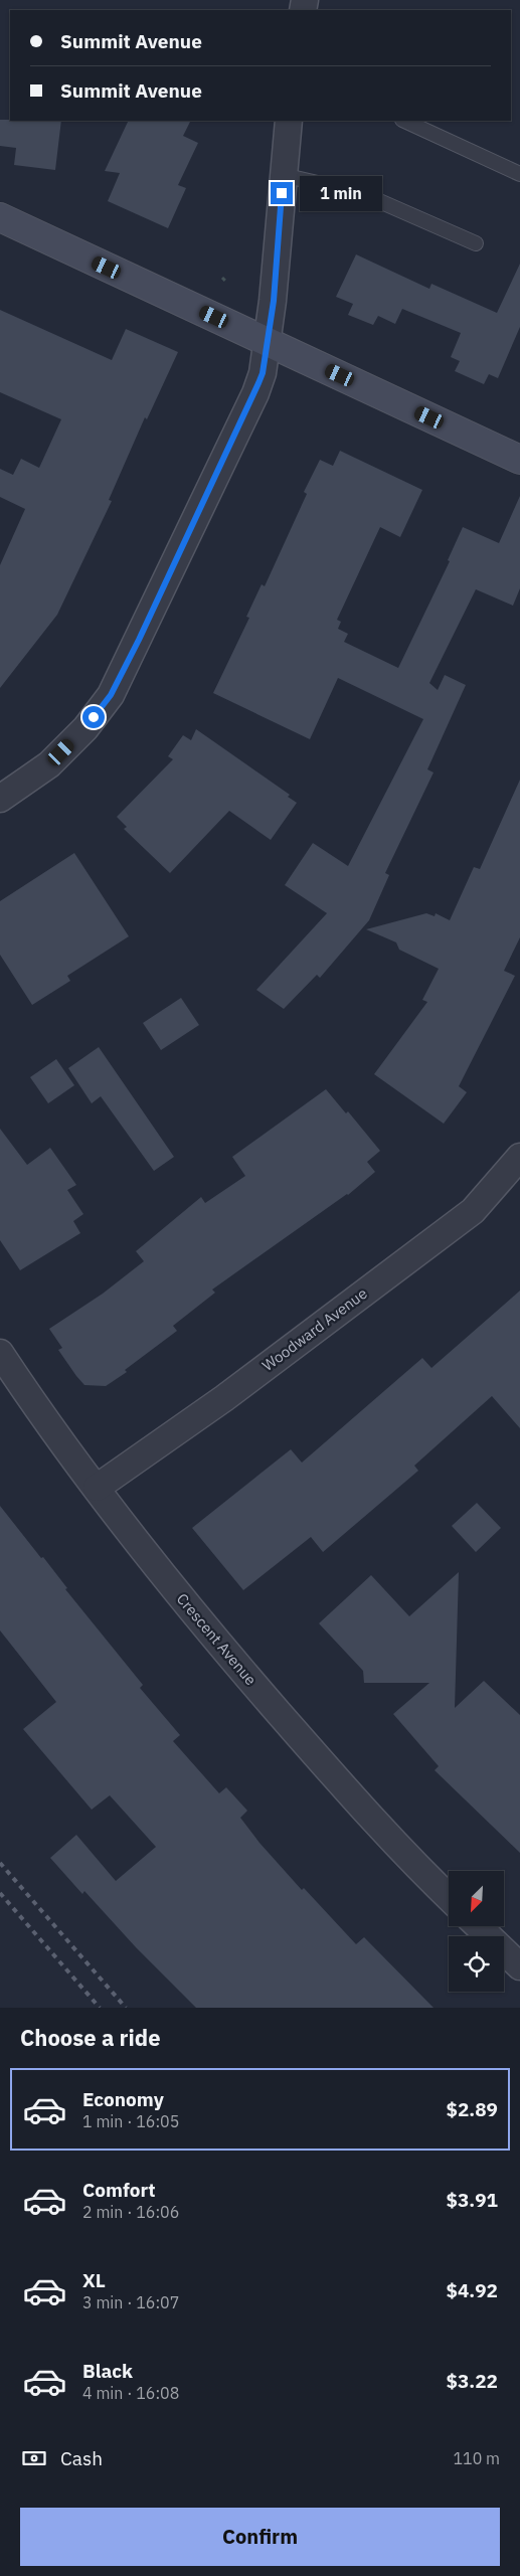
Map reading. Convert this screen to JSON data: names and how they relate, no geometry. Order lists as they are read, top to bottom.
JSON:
{
  "streets": {
    "street": ["Woodward Avenue", "Crescent Avenue"]
  },
  "crossings": [
    ["Woodward Avenue", "Crescent Avenue"]
  ],
  "north": "bottom left",
  "page": {
    "banner": ["Summit Avenue", "Summit Avenue"],
    "bubble": "1 min",
    "heading": "Choose a ride",
    "list": [
      {
        "name": "Economy",
        "note": "1 min · 16:05",
        "value": "$2.89"
      },
      {
        "name": "Comfort",
        "note": "2 min · 16:06",
        "value": "$3.91"
      },
      {
        "name": "XL",
        "note": "3 min · 16:07",
        "value": "$4.92"
      },
      {
        "name": "Black",
        "note": "4 min · 16:08",
        "value": "$3.22"
      }
    ],
    "pay": ["Cash", "110 m"],
    "buttons": "Confirm"
  }
}
